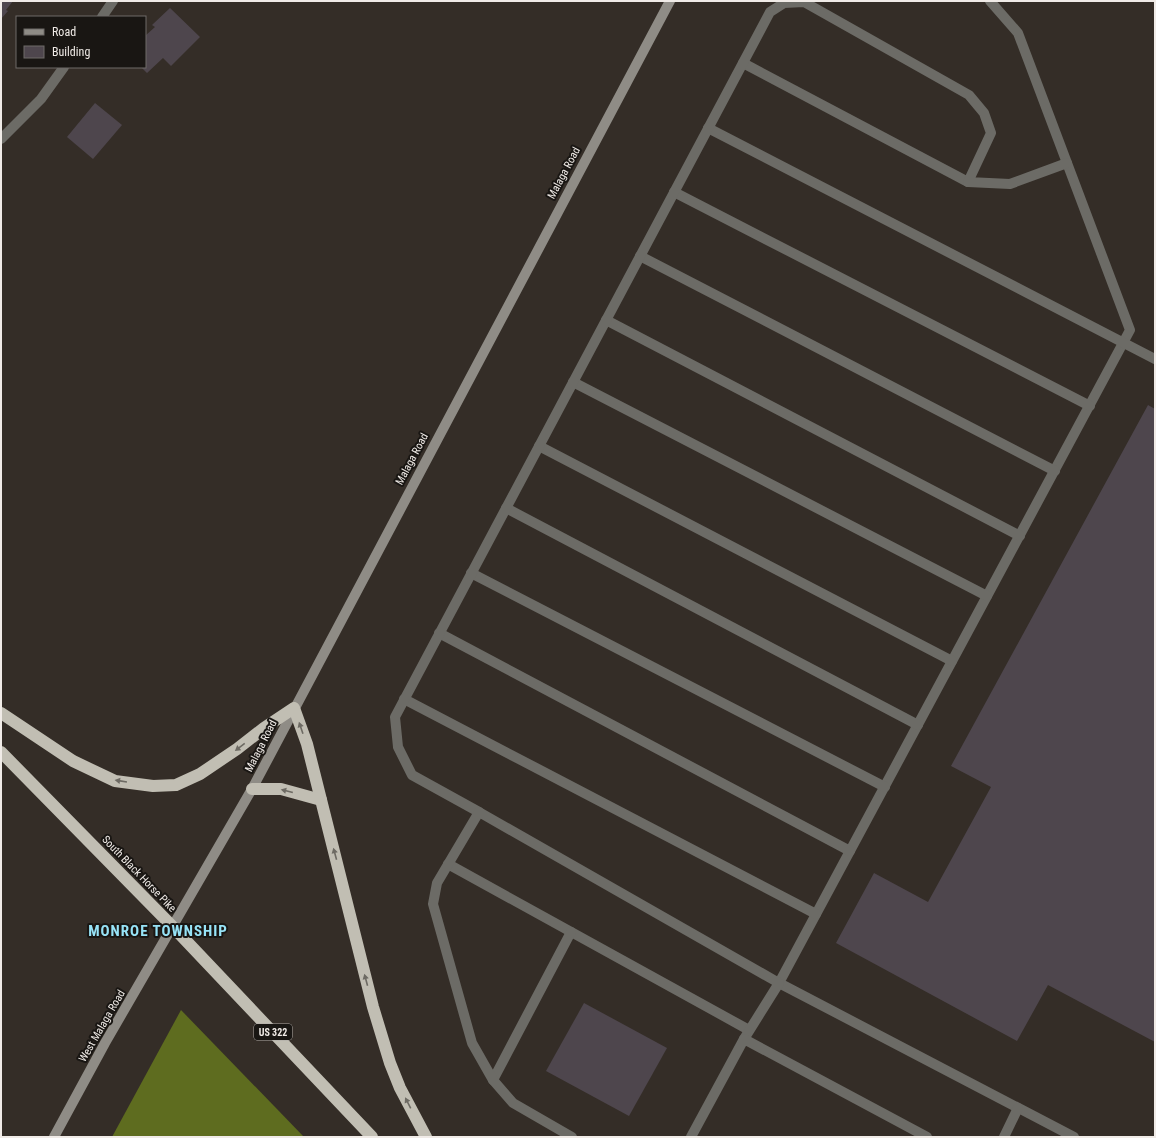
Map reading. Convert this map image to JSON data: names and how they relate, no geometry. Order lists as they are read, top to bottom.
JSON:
{
  "streets": {
    "highway": ["South Black Horse Pike", "US 322"],
    "main road": ["Malaga Road", "West Malaga Road"]
  },
  "crossings": [
    ["Malaga Road", "South Black Horse Pike"],
    ["Malaga Road", "West Malaga Road"],
    ["South Black Horse Pike", "West Malaga Road"]
  ],
  "districts": ["MONROE TOWNSHIP"],
  "legend": ["Road", "Building"]
}
